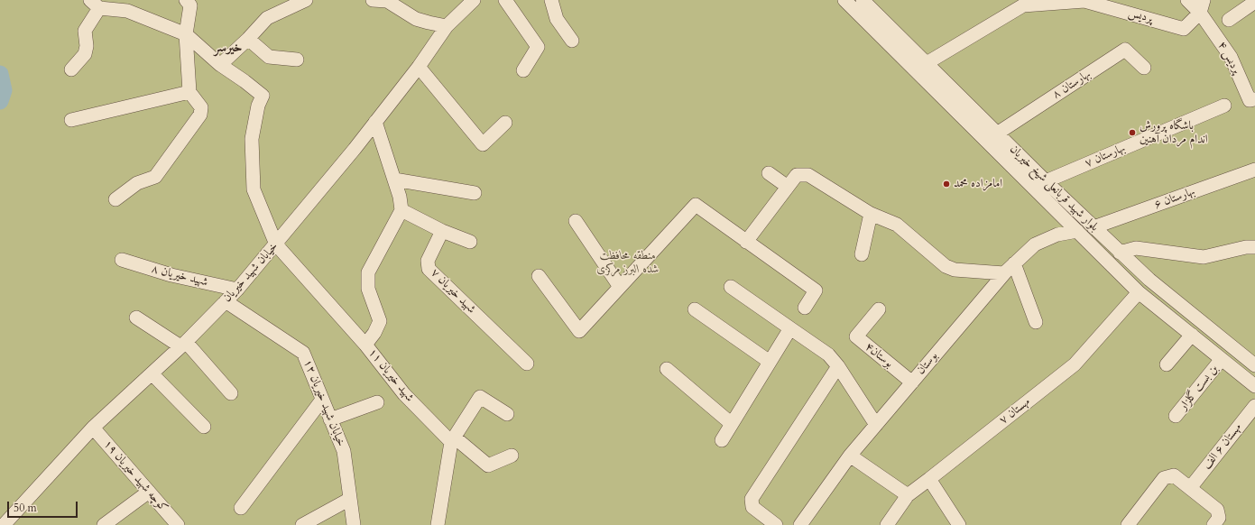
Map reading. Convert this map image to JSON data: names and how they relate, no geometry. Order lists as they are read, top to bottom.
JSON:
{
  "streets": {
    "street": [
      "پردیس",
      "پردیس ۴",
      "بهارستان ۸",
      "بهارستان ۷",
      "بلوار شهید قربانعلی شیخ خیریان",
      "بهارستان ۶",
      "خیابان شهید خیریان",
      "شهید خیریان ۸",
      "شهید خیریان ۷",
      "بوستان۴",
      "بوستان",
      "شهید خیریان ۱۱",
      "بن بست گلزار",
      "خیابان شهید خیریان ۱۲",
      "مهستان ۷",
      "مهستان ۶ الف",
      "کوچه شهید خیریان ۱۹"
    ]
  },
  "crossings": [
    ["پردیس", "پردیس ۴"],
    ["پردیس", "بلوار شهید قربانعلی شیخ خیریان"],
    ["بهارستان ۸", "بلوار شهید قربانعلی شیخ خیریان"],
    ["بهارستان ۷", "بلوار شهید قربانعلی شیخ خیریان"],
    ["بلوار شهید قربانعلی شیخ خیریان", "بهارستان ۶"],
    ["خیابان شهید خیریان", "شهید خیریان ۸"],
    ["خیابان شهید خیریان", "شهید خیریان ۱۱"],
    ["خیابان شهید خیریان", "خیابان شهید خیریان ۱۲"],
    ["خیابان شهید خیریان", "کوچه شهید خیریان ۱۹"],
    ["بوستان۴", "بوستان"]
  ],
  "districts": ["خیرسر"],
  "parks": ["منطقه محافظت شده البرز مرکزی"],
  "places": ["باشگاه پرورش اندام مردان آهنین", "امامزاده محمد"],
  "scale_bar": "50 m"
}
